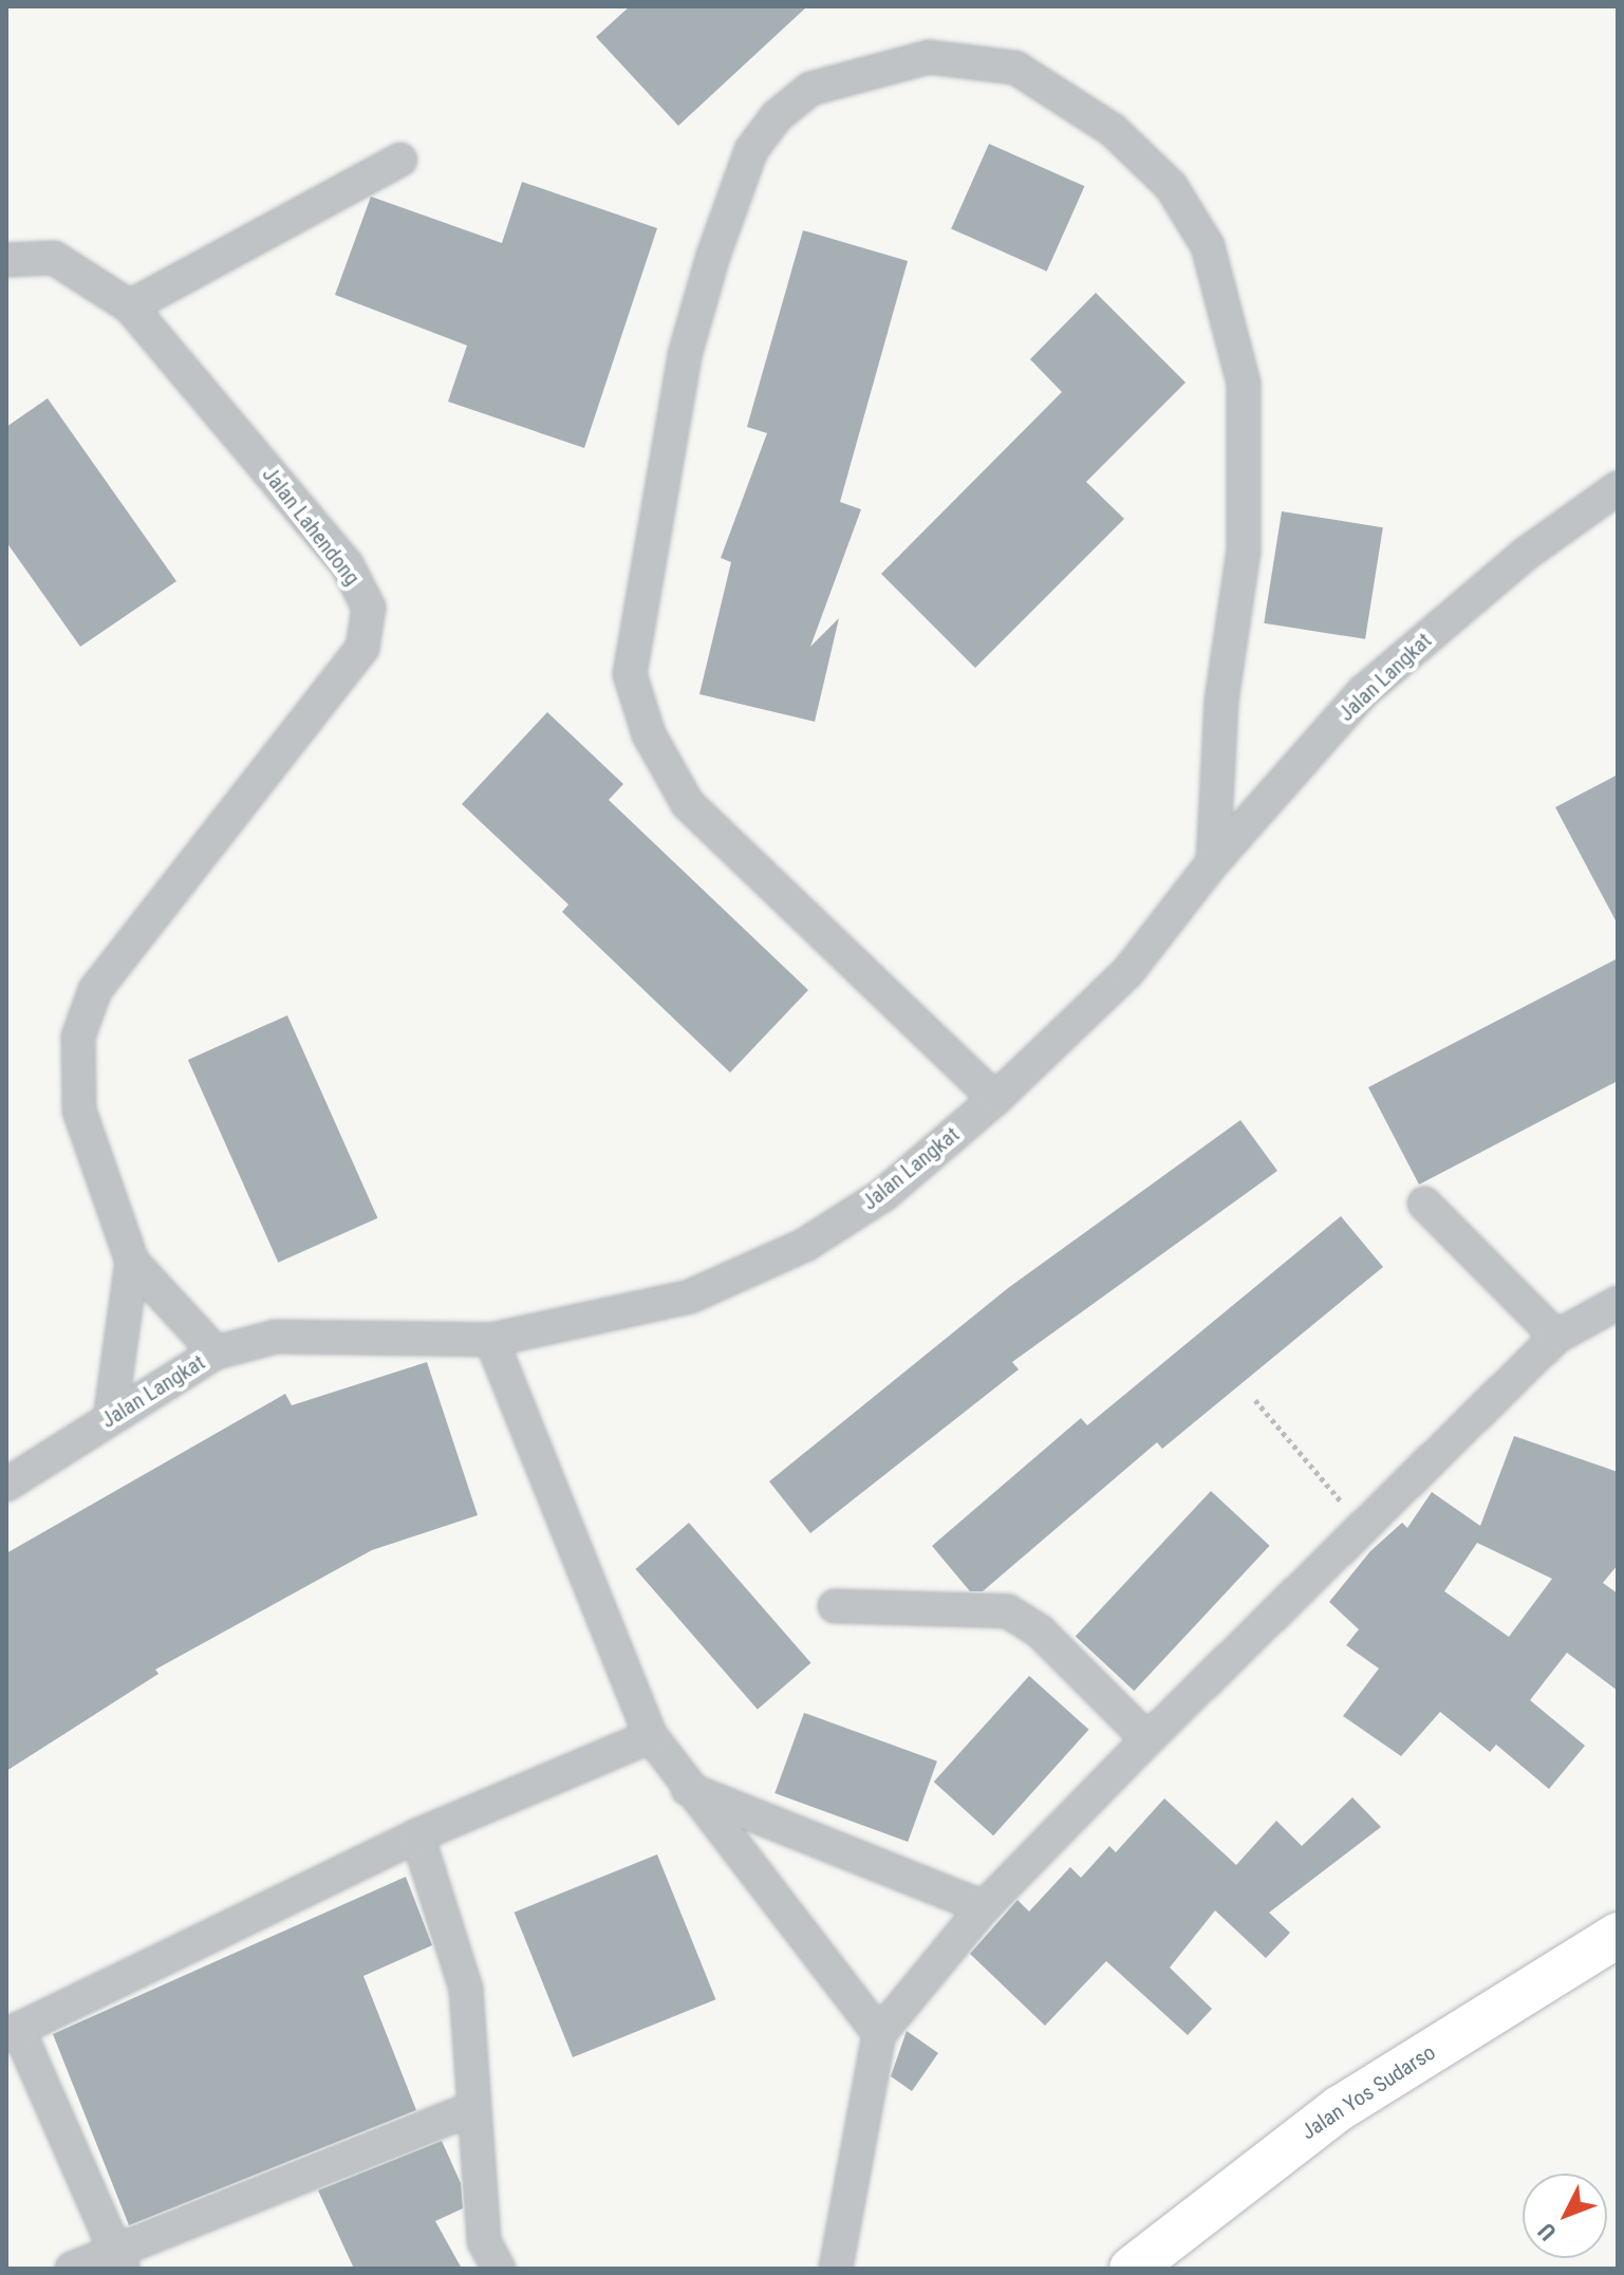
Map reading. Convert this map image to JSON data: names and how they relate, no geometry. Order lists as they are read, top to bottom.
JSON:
{
  "streets": {
    "main road": ["Jalan Yos Sudarso"],
    "street": ["Jalan Lahendong", "Jalan Langkat"]
  },
  "north": "bottom left"
}
